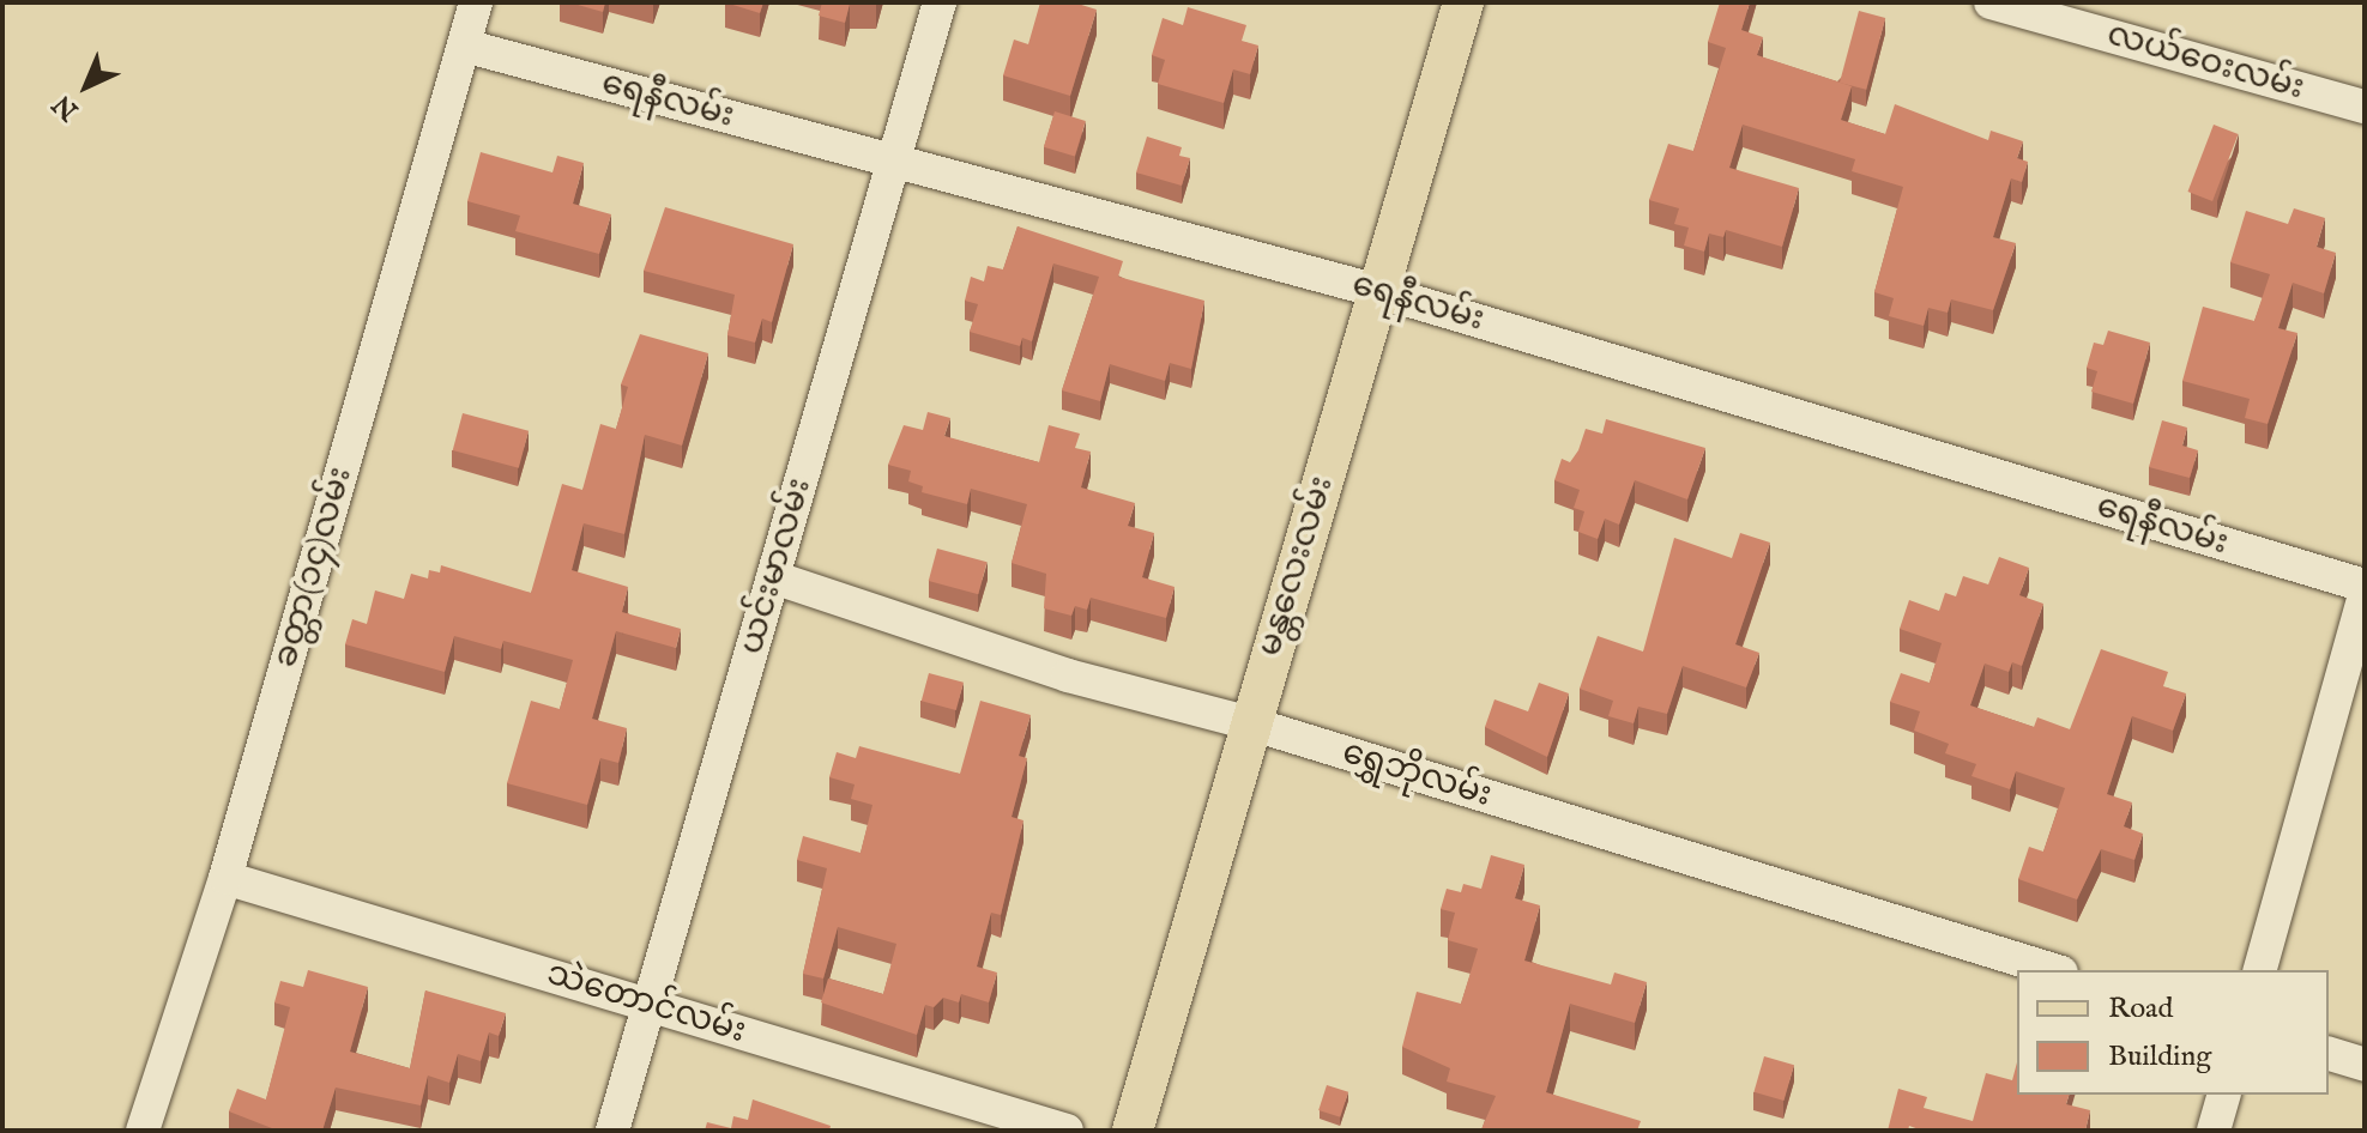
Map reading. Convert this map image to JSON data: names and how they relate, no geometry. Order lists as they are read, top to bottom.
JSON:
{
  "streets": {
    "main road": ["မန္တလေးလမ်း"],
    "street": [
      "လယ်ဝေးလမ်း",
      "ရေနီလမ်း",
      "ယင်းမာလမ်း",
      "ခတ္တာ(၁၄)လမ်း",
      "ရွှေဘိုလမ်း",
      "သဲတောင်လမ်း"
    ]
  },
  "crossings": [
    ["ရေနီလမ်း", "ယင်းမာလမ်း"],
    ["ရေနီလမ်း", "မန္တလေးလမ်း"],
    ["ရေနီလမ်း", "ခတ္တာ(၁၄)လမ်း"],
    ["ယင်းမာလမ်း", "ရွှေဘိုလမ်း"],
    ["ယင်းမာလမ်း", "သဲတောင်လမ်း"],
    ["မန္တလေးလမ်း", "ရွှေဘိုလမ်း"],
    ["ခတ္တာ(၁၄)လမ်း", "သဲတောင်လမ်း"]
  ],
  "legend": ["Road", "Building"],
  "north": "bottom left"
}
